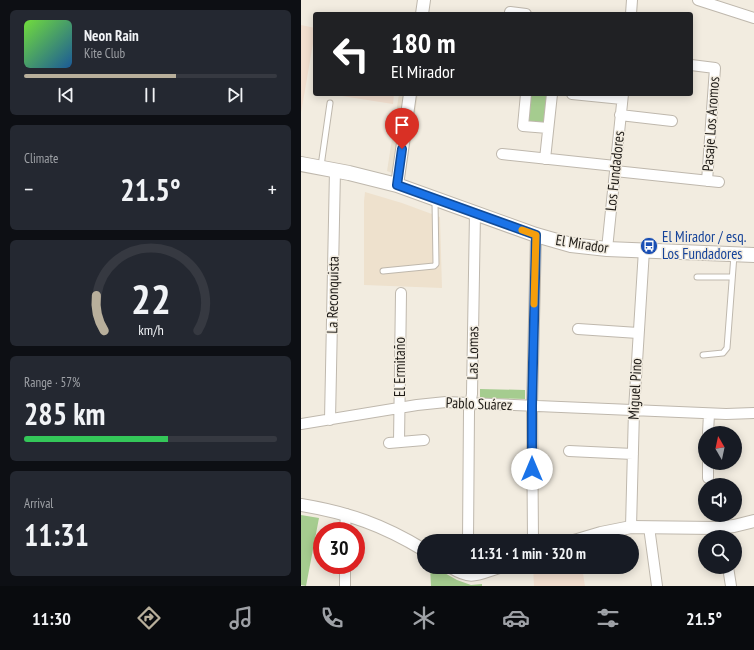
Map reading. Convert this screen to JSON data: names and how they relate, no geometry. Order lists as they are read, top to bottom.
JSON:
{
  "streets": {
    "main road": ["El Mirador"],
    "street": [
      "Pasaje Los Aromos",
      "Los Fundadores",
      "La Reconquista",
      "Las Lomas",
      "El Ermitaño",
      "Miguel Pino",
      "Pablo Suárez"
    ]
  },
  "crossings": [
    ["Los Fundadores", "El Mirador"],
    ["El Mirador", "La Reconquista"],
    ["El Mirador", "Las Lomas"],
    ["El Mirador", "Miguel Pino"],
    ["La Reconquista", "Pablo Suárez"],
    ["Las Lomas", "Pablo Suárez"],
    ["El Ermitaño", "Pablo Suárez"],
    ["Miguel Pino", "Pablo Suárez"]
  ],
  "places": {
    "bus stop": ["El Mirador / esq. Los Fundadores"]
  },
  "north": "top",
  "page": {
    "turn": ["180 m", "El Mirador"],
    "song": ["Neon Rain", "Kite Club"],
    "tile": [
      "Climate",
      ["Range · 57%", "285 km"],
      ["Arrival", "11:31"]
    ],
    "heat": ["−", "21.5°", "+"],
    "limit": "30",
    "trip": "11:31 · 1 min · 320 m",
    "tabs": ["11:30", "21.5°"],
    "gauge": ["22", "km/h"]
  }
}
